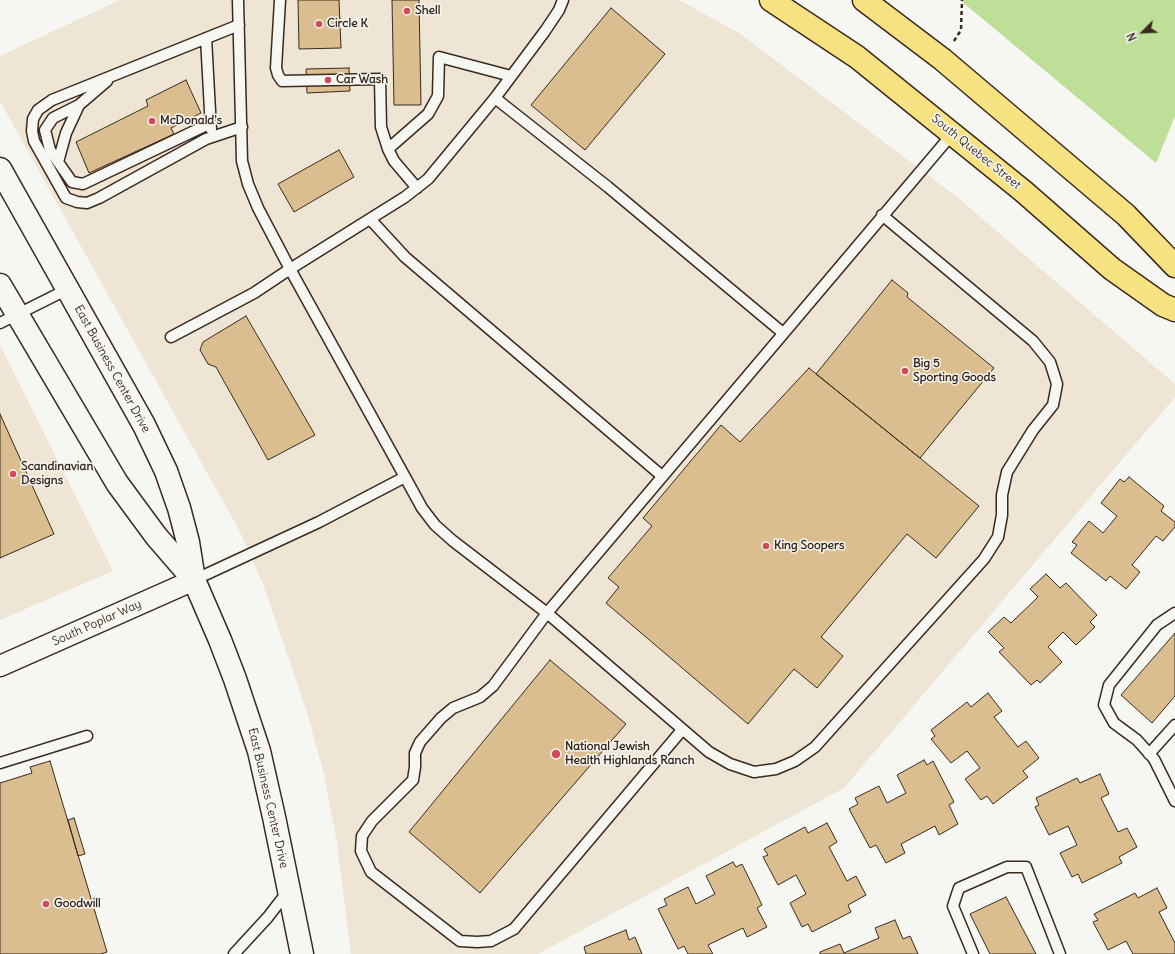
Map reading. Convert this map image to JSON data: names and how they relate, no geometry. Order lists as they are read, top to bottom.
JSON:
{
  "streets": {
    "main road": ["South Quebec Street"],
    "street": ["East Business Center Drive", "South Poplar Way"]
  },
  "crossings": [
    ["East Business Center Drive", "South Poplar Way"]
  ],
  "places": [
    "Shell",
    "Circle K",
    "Car Wash",
    "McDonald's",
    "Big 5 Sporting Goods",
    "Scandinavian Designs",
    "King Soopers",
    "National Jewish Health Highlands Ranch",
    "Goodwill"
  ],
  "north": "bottom left"
}
